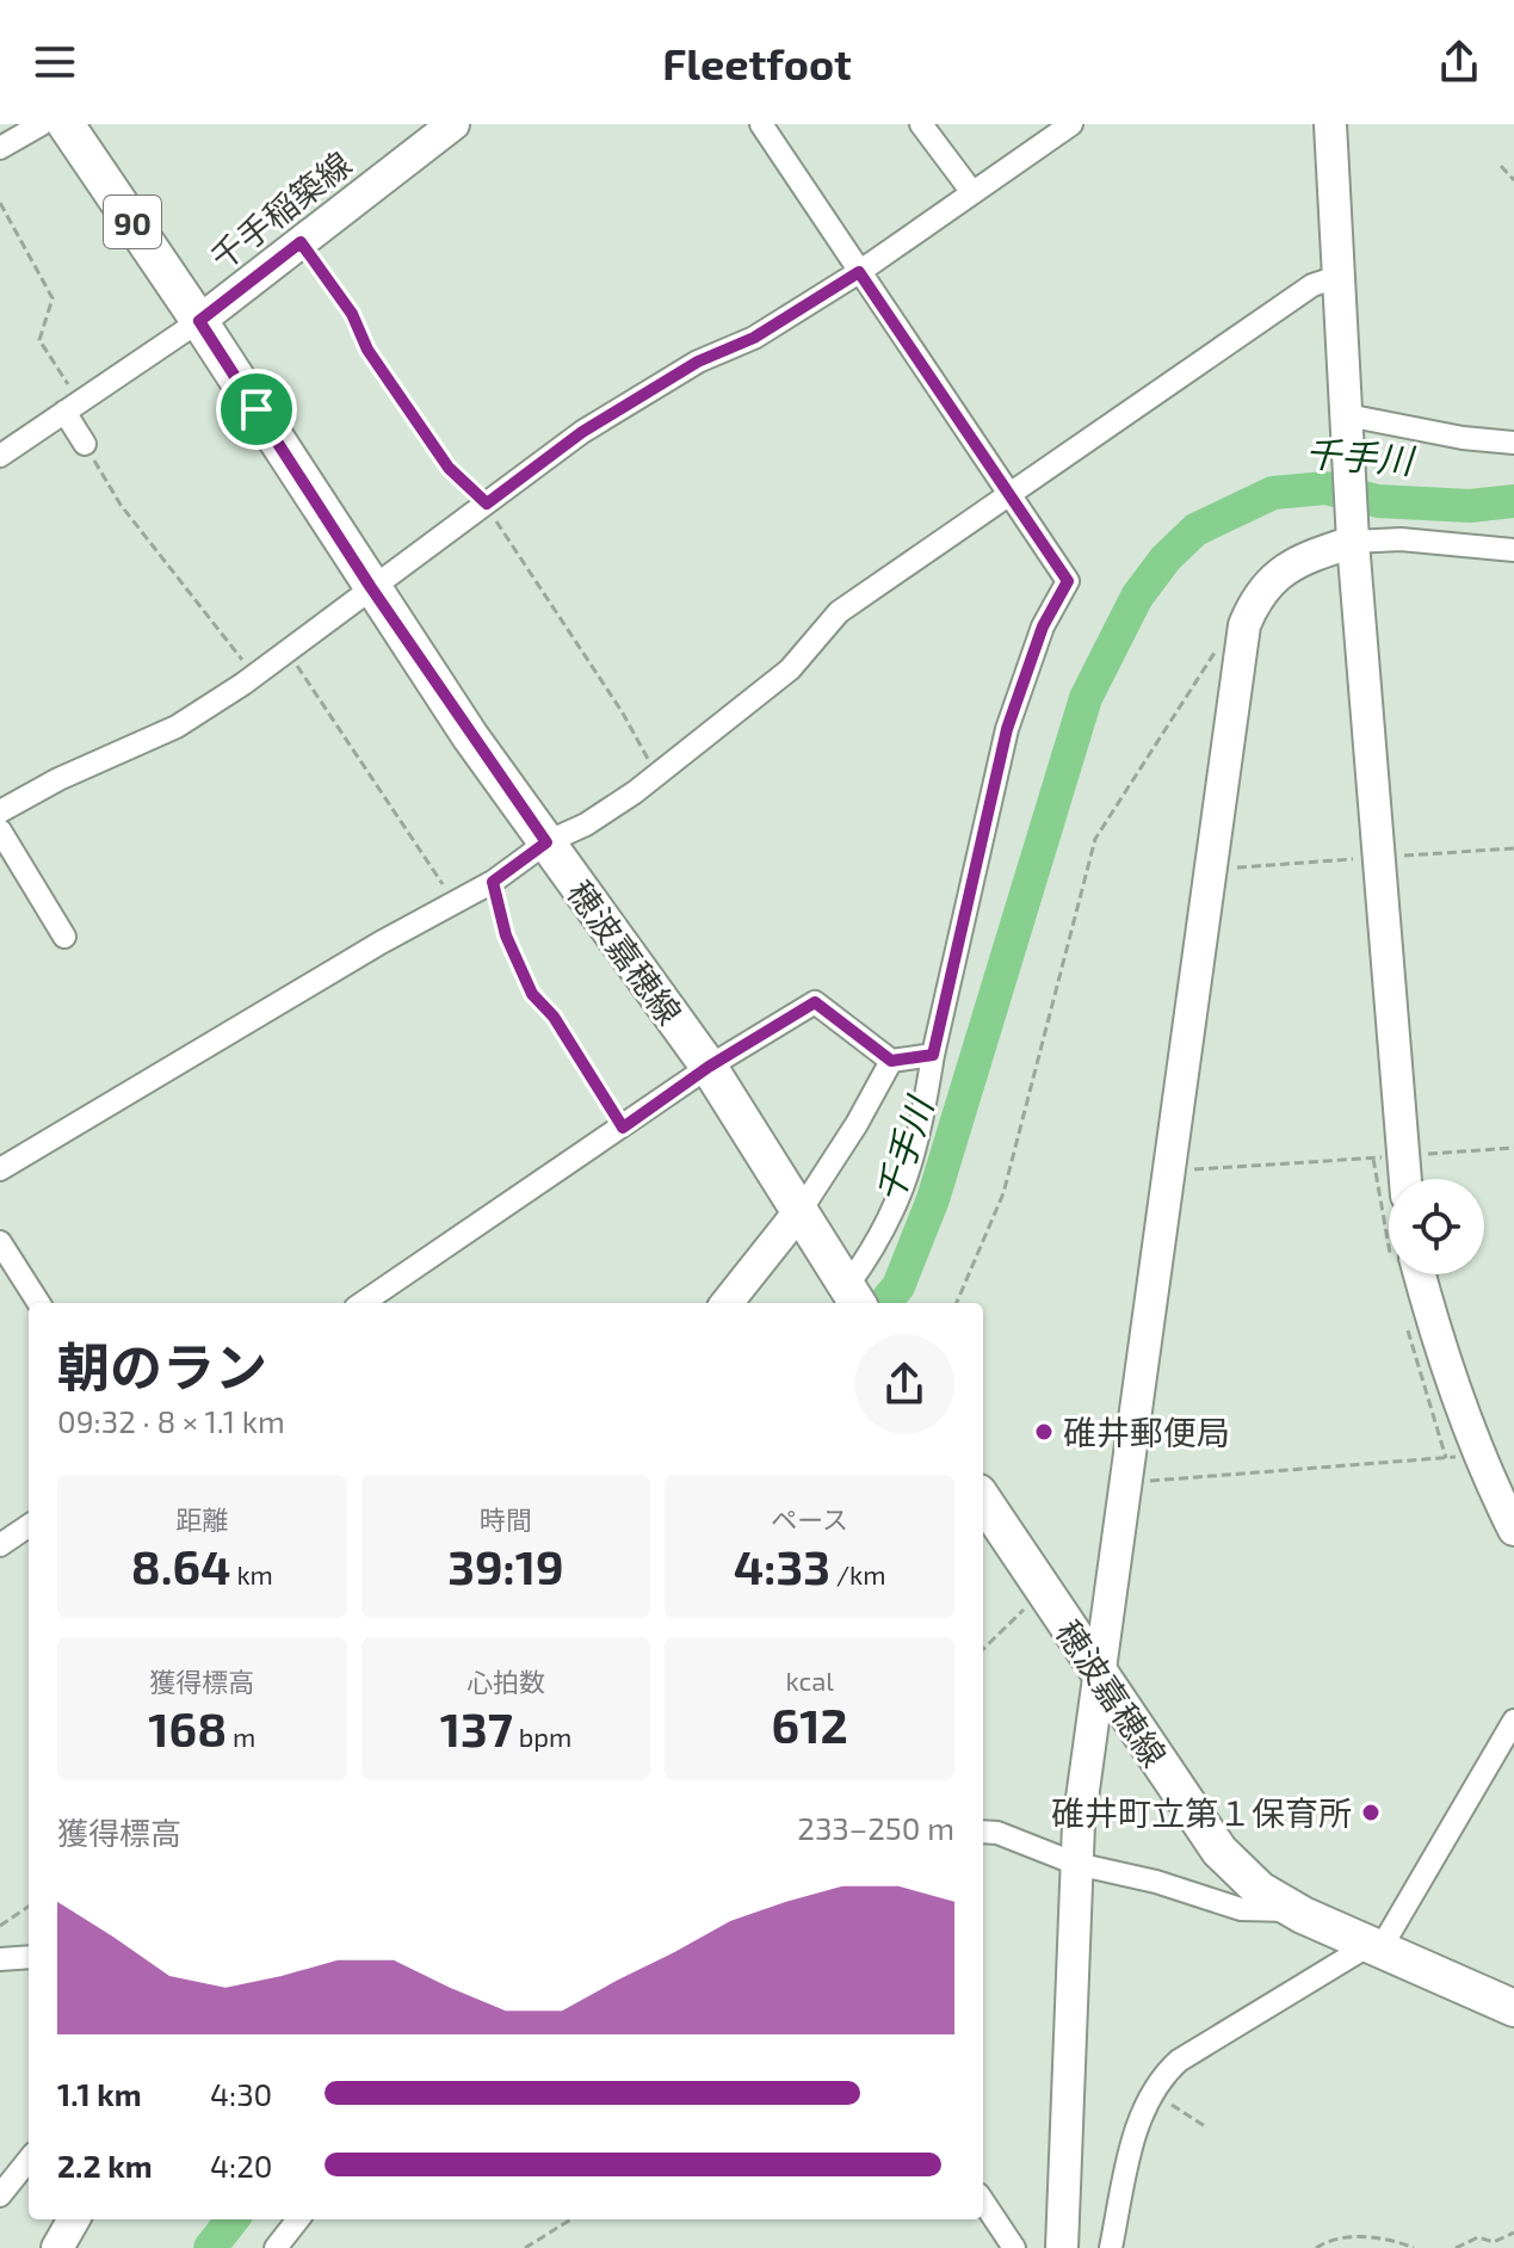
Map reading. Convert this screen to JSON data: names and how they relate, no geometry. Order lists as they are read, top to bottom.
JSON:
{
  "streets": {
    "main road": ["90", "穂波嘉穂線"],
    "street": ["千手稲築線"]
  },
  "crossings": [
    ["千手稲築線", "穂波嘉穂線"]
  ],
  "water": ["千手川"],
  "places": ["碓井郵便局", "碓井町立第１保育所"],
  "page": {
    "header": "Fleetfoot",
    "heading": ["朝のラン", "09:32 · 8 × 1.1 km"],
    "stats": [
      ["距離", "8.64 km"],
      ["時間", "39:19"],
      ["ペース", "4:33 /km"],
      ["獲得標高", "168 m"],
      ["心拍数", "137 bpm"],
      ["kcal", "612"]
    ],
    "chart": ["獲得標高", "233–250 m"],
    "list": [
      {
        "name": "1.1 km",
        "note": "4:30"
      },
      {
        "name": "2.2 km",
        "note": "4:20"
      }
    ]
  }
}
